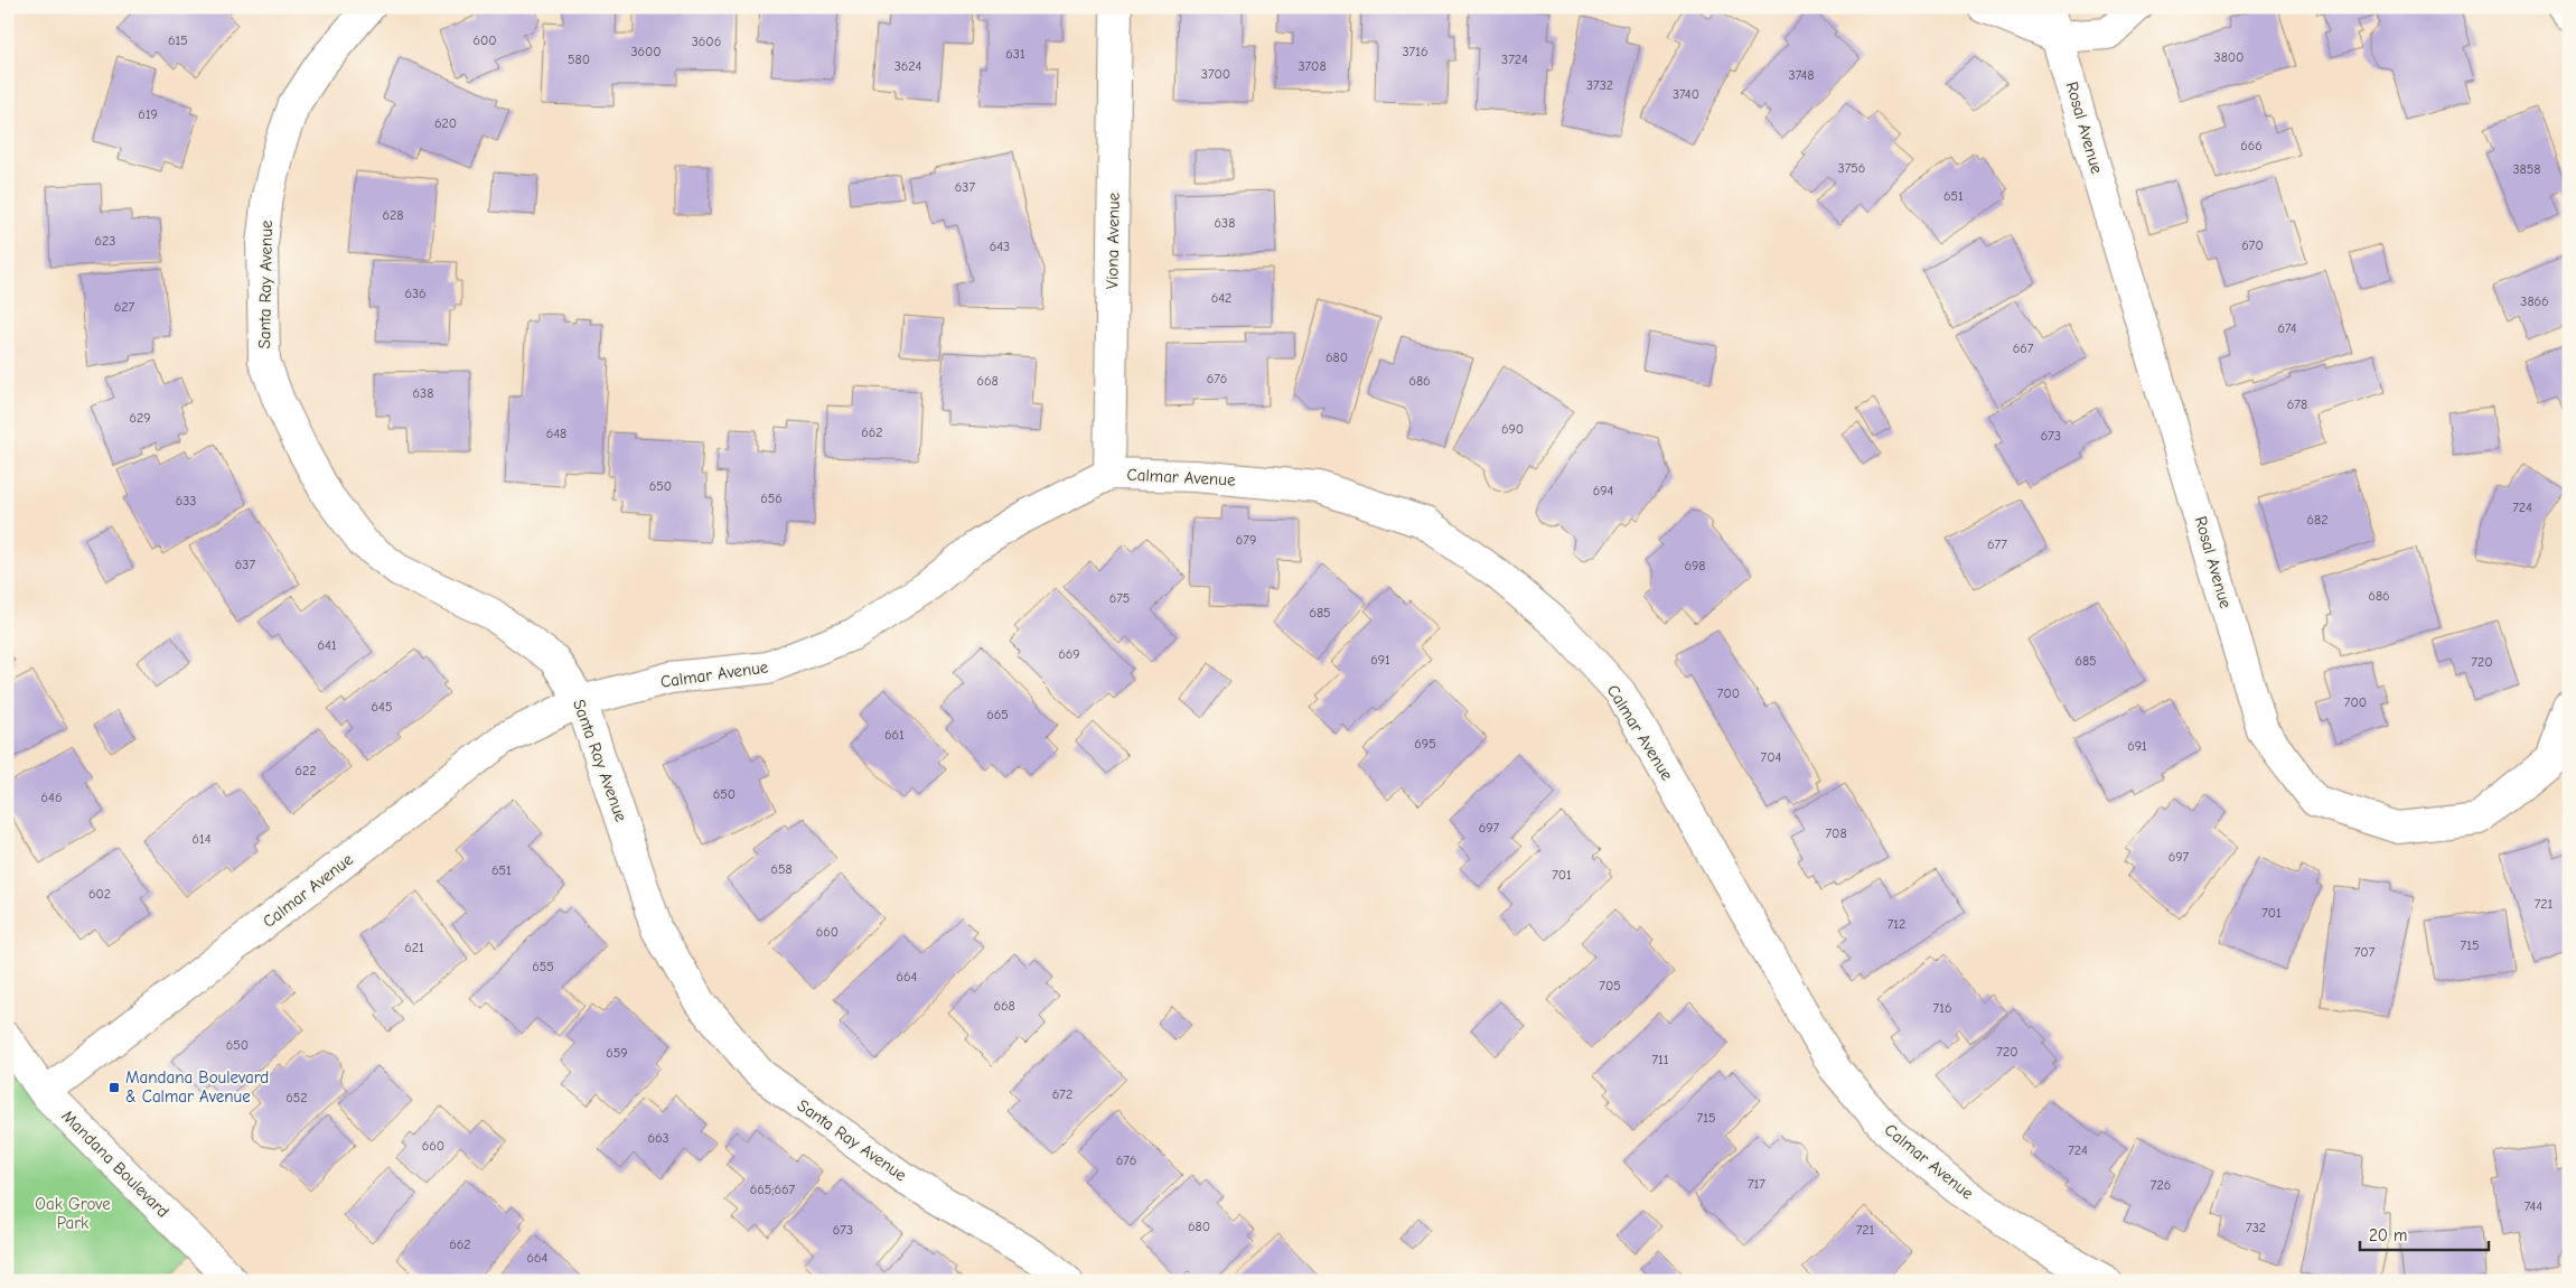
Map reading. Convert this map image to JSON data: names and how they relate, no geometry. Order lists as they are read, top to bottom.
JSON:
{
  "streets": {
    "street": [
      "Rosal Avenue",
      "Viona Avenue",
      "Santa Ray Avenue",
      "Calmar Avenue",
      "Mandana Boulevard"
    ]
  },
  "crossings": [
    ["Viona Avenue", "Calmar Avenue"],
    ["Santa Ray Avenue", "Calmar Avenue"],
    ["Calmar Avenue", "Mandana Boulevard"]
  ],
  "parks": ["Oak Grove Park"],
  "places": {
    "transit": ["Mandana Boulevard & Calmar Avenue"]
  },
  "house_numbers": [
    "615",
    "600",
    "3606",
    "3600",
    "3716",
    "631",
    "3800",
    "580",
    "3724",
    "3624",
    "3708",
    "3700",
    "3748",
    "3732",
    "3740",
    "619",
    "620",
    "666",
    "3756",
    "3858",
    "637",
    "651",
    "628",
    "638",
    "623",
    "670",
    "643",
    "636",
    "642",
    "3866",
    "627",
    "674",
    "667",
    "680",
    "676",
    "668",
    "686",
    "638",
    "678",
    "629",
    "690",
    "662",
    "648",
    "673",
    "650",
    "694",
    "656",
    "633",
    "724",
    "682",
    "679",
    "677",
    "637",
    "698",
    "686",
    "675",
    "685",
    "641",
    "669",
    "691",
    "685",
    "720",
    "700",
    "700",
    "645",
    "665",
    "661",
    "695",
    "691",
    "704",
    "622",
    "650",
    "646",
    "697",
    "708",
    "614",
    "697",
    "658",
    "651",
    "701",
    "602",
    "721",
    "701",
    "712",
    "660",
    "715",
    "621",
    "707",
    "655",
    "664",
    "705",
    "668",
    "716",
    "650",
    "720",
    "659",
    "711",
    "672",
    "652",
    "715",
    "663",
    "660",
    "724",
    "676",
    "717",
    "726",
    "665;667",
    "744",
    "680",
    "732",
    "673",
    "721",
    "662",
    "664"
  ],
  "scale_bar": "20 m"
}
